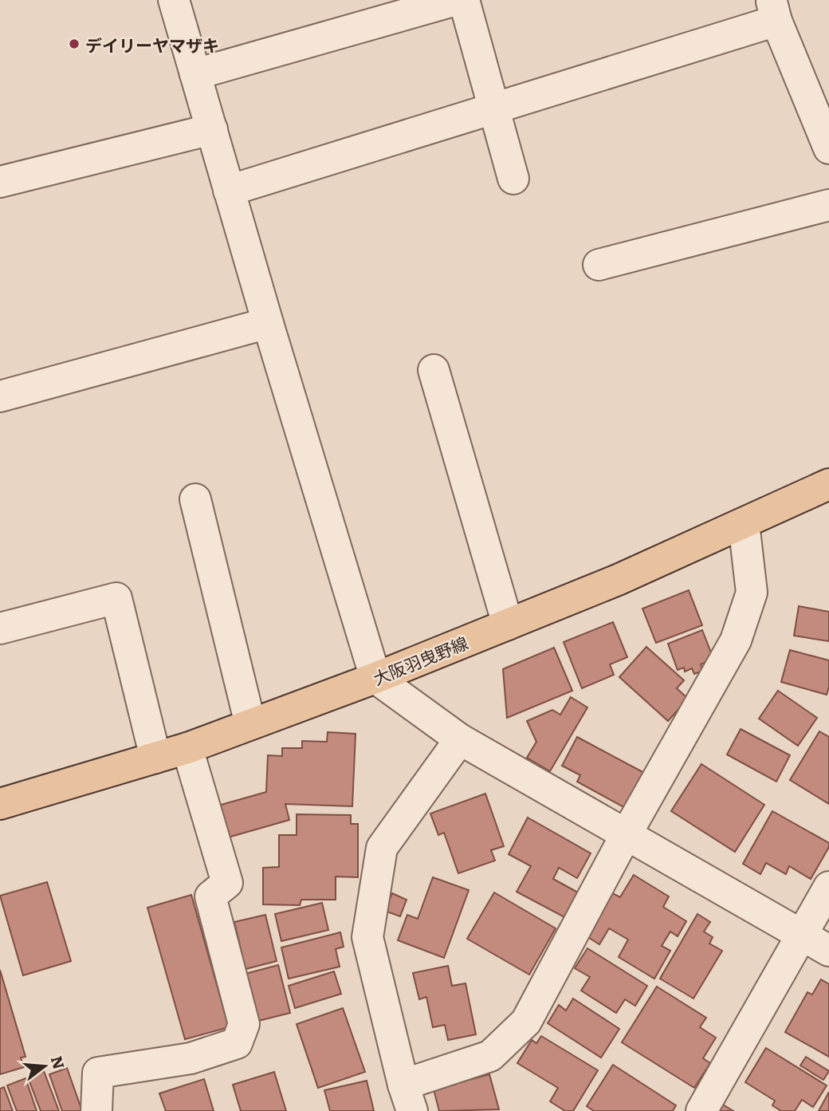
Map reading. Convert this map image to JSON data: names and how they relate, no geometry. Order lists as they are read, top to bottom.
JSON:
{
  "streets": {
    "main road": ["大阪羽曳野線"]
  },
  "places": ["デイリーヤマザキ"],
  "north": "right"
}
